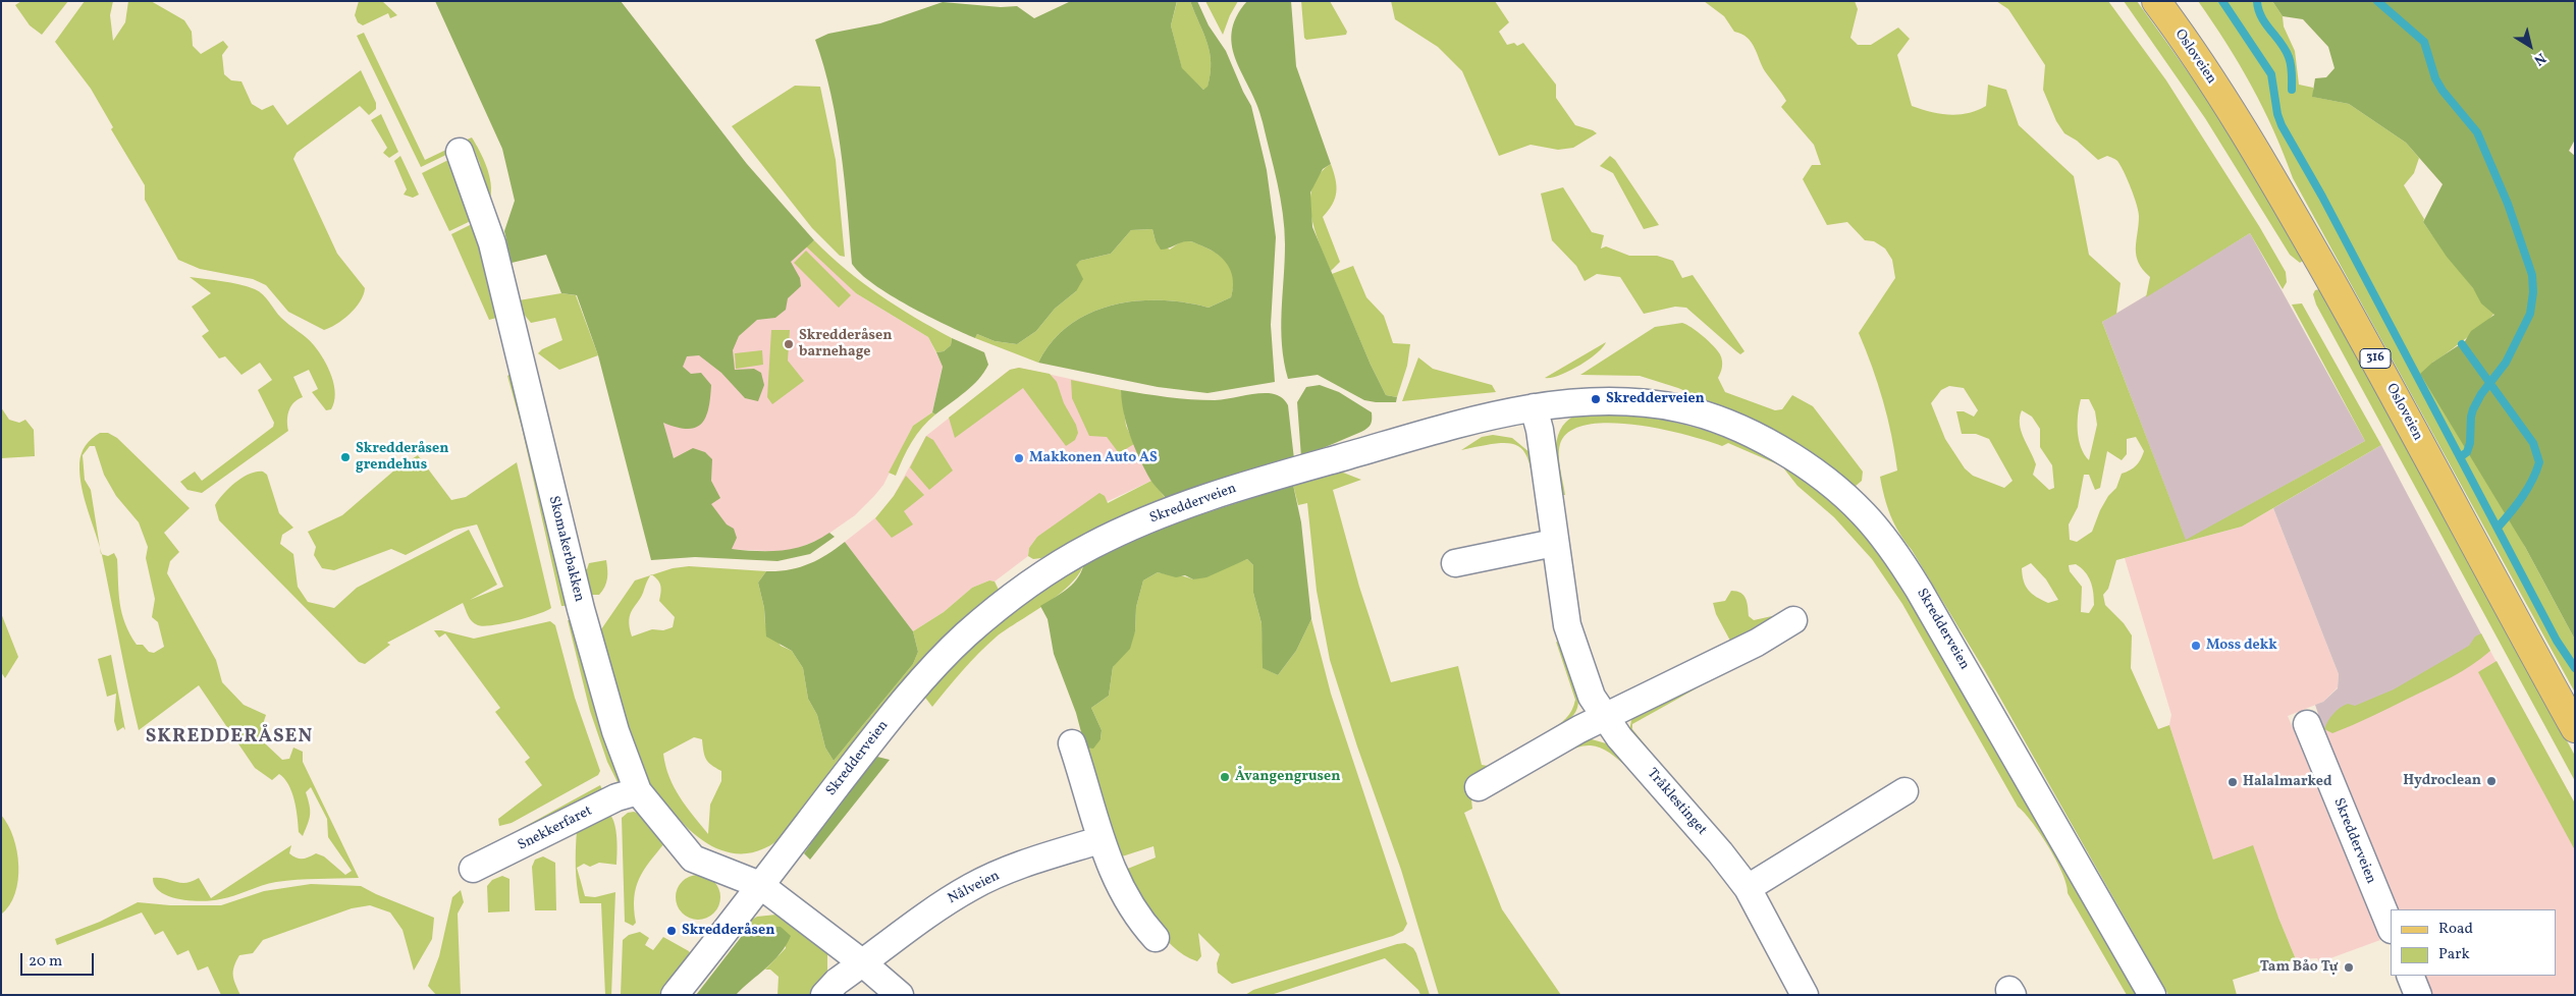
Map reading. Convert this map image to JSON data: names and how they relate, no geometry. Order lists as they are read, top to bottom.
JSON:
{
  "streets": {
    "main road": ["Osloveien", "316"],
    "street": [
      "Skredderveien",
      "Skomakerbakken",
      "Tråklestinget",
      "Snekkerfaret",
      "Nålveien"
    ]
  },
  "crossings": [
    ["Skredderveien", "Skomakerbakken"],
    ["Skredderveien", "Tråklestinget"],
    ["Skomakerbakken", "Snekkerfaret"]
  ],
  "districts": ["SKREDDERÅSEN"],
  "places": [
    "Skredderåsen barnehage",
    "Skredderveien",
    "Skredderåsen grendehus",
    "Makkonen Auto AS",
    "Moss dekk",
    "Åvangengrusen",
    "Hydroclean",
    "Halalmarked",
    "Skredderåsen",
    "Tam Bảo Tự"
  ],
  "legend": ["Road", "Park"],
  "scale_bar": "20 m",
  "north": "bottom right"
}
